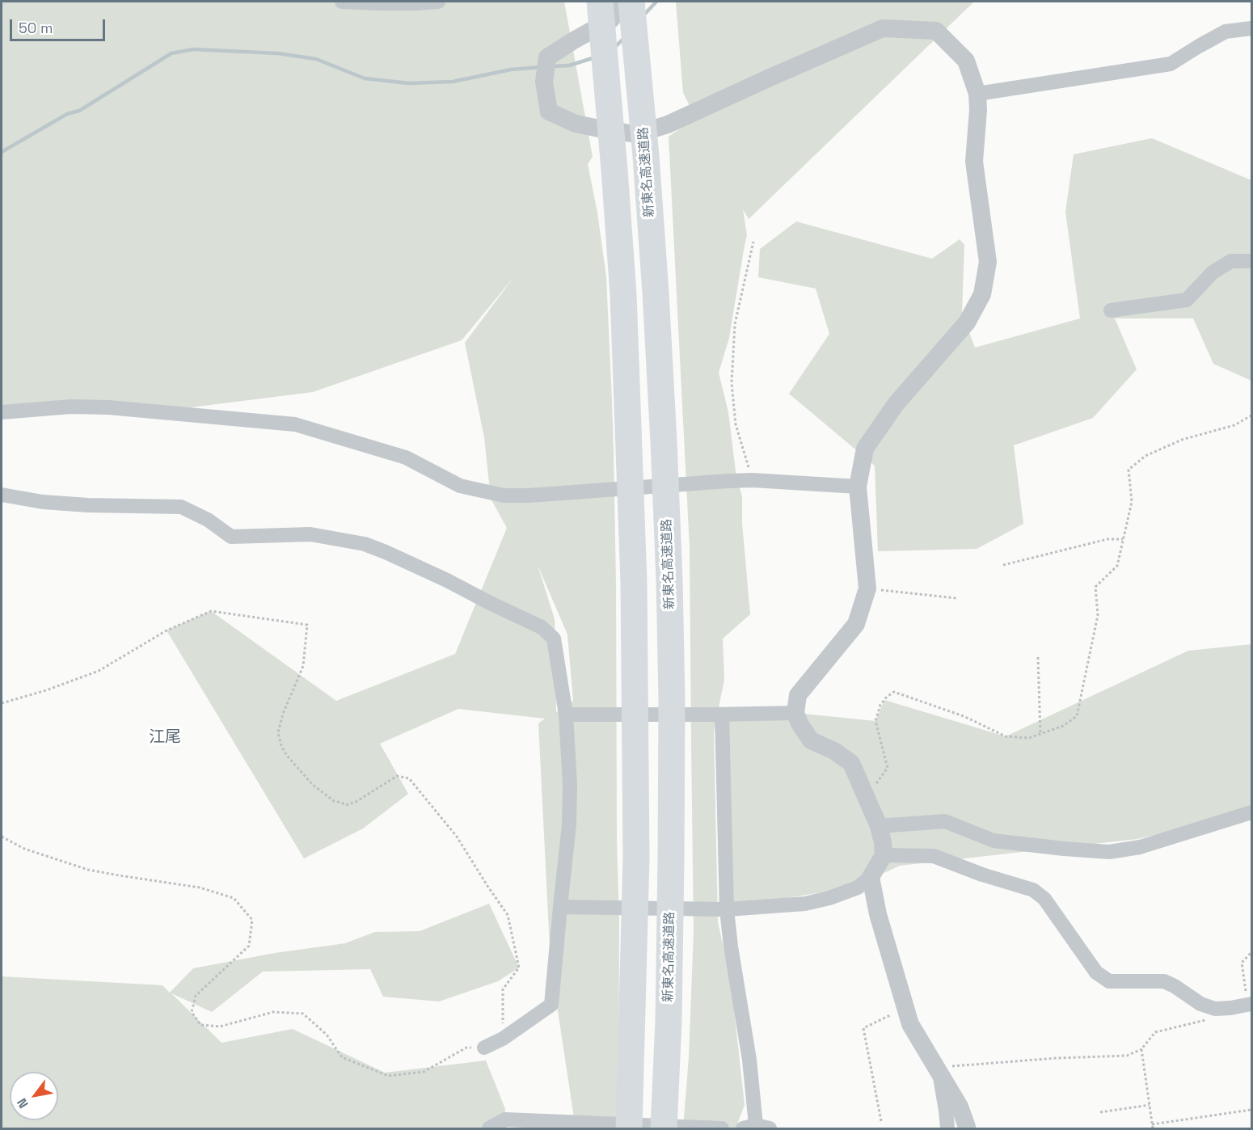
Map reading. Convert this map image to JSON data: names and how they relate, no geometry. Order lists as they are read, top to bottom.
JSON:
{
  "streets": {
    "highway": ["新東名高速道路"]
  },
  "districts": ["江尾"],
  "scale_bar": "50 m",
  "north": "bottom left"
}
